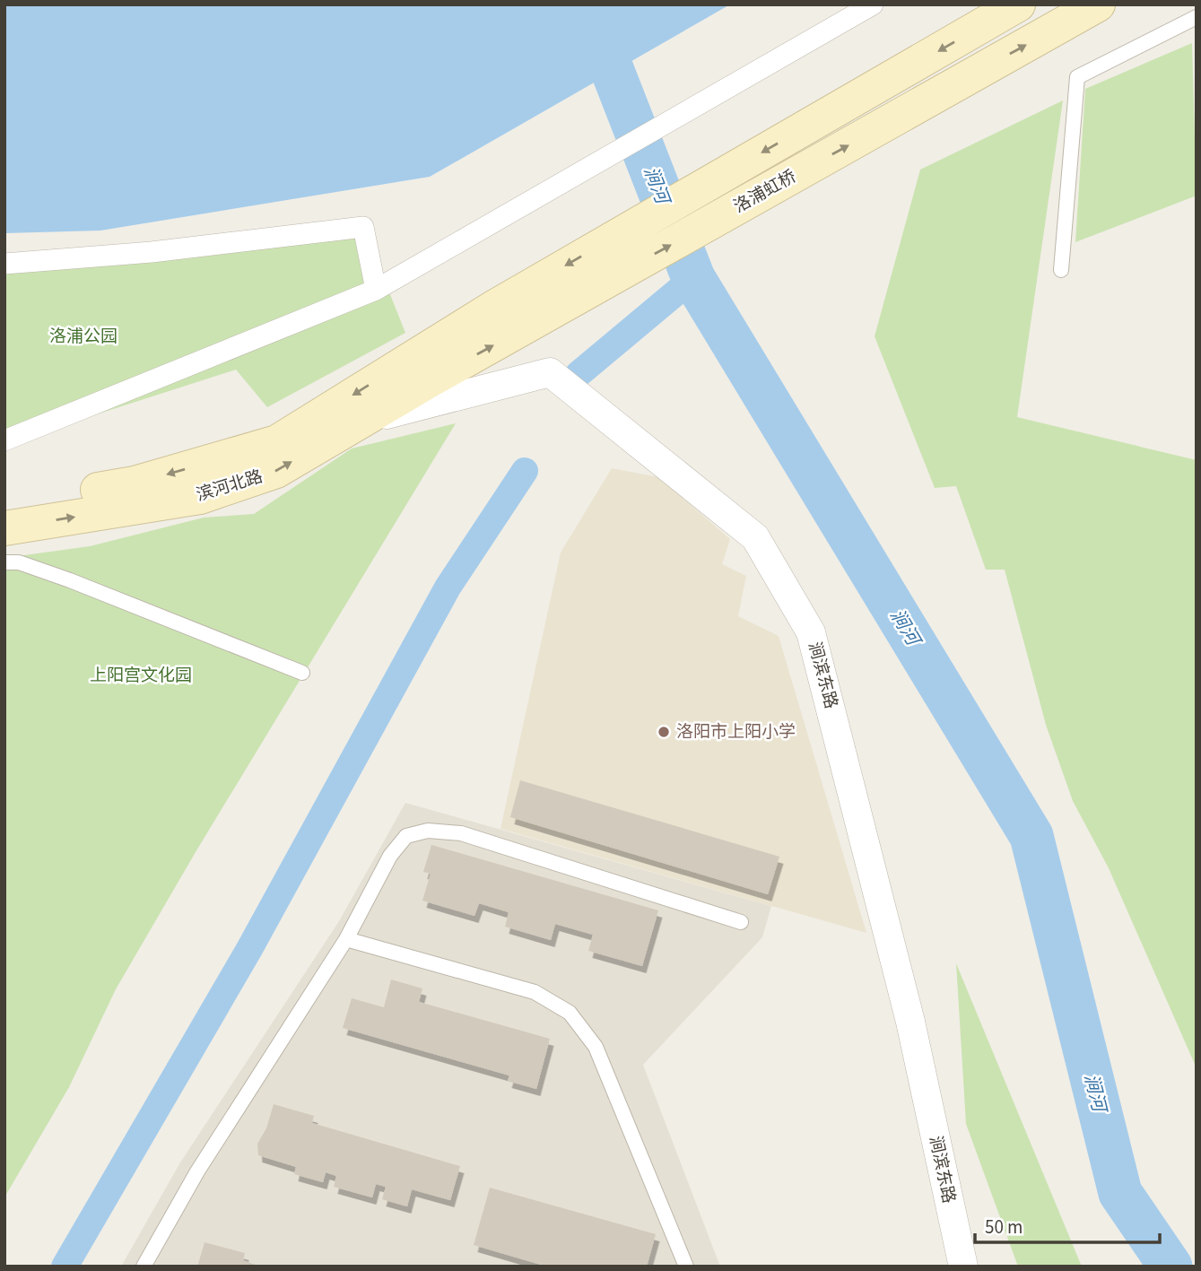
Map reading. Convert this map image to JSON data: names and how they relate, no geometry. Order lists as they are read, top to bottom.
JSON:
{
  "streets": {
    "main road": ["洛浦虹桥", "滨河北路"],
    "street": ["涧滨东路"]
  },
  "crossings": [
    ["洛浦虹桥", "滨河北路"],
    ["滨河北路", "涧滨东路"]
  ],
  "water": ["涧河"],
  "parks": ["洛浦公园", "上阳宫文化园"],
  "places": ["洛阳市上阳小学"],
  "scale_bar": "50 m"
}
